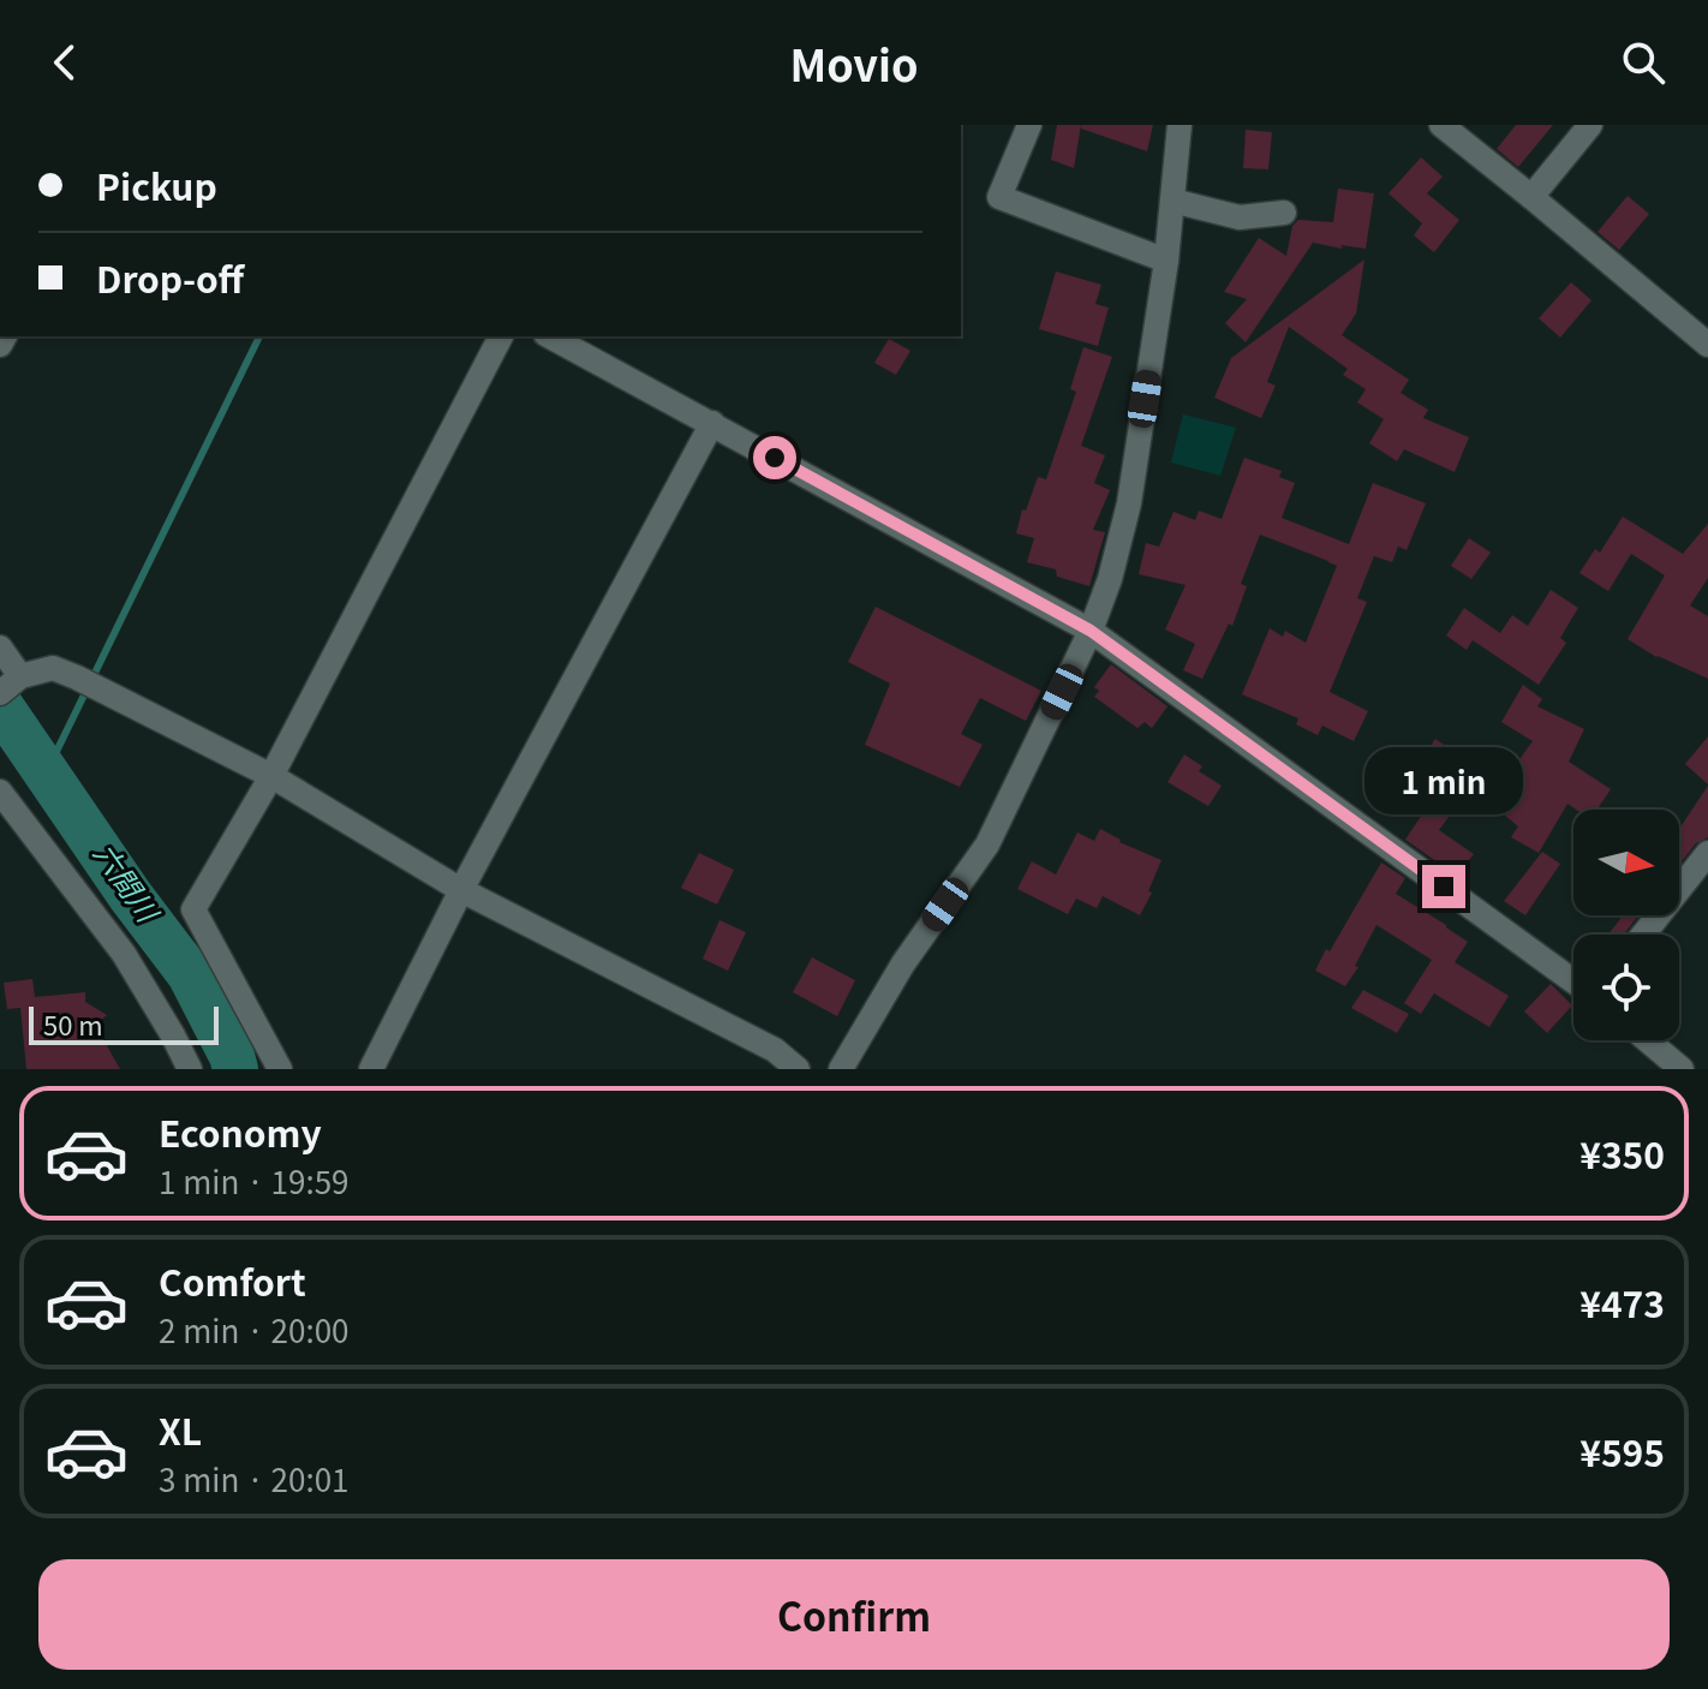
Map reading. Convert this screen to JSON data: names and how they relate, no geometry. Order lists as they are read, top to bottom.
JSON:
{
  "water": ["六間川"],
  "scale_bar": "50 m",
  "north": "right",
  "page": {
    "header": "Movio",
    "banner": ["Pickup", "Drop-off"],
    "bubble": "1 min",
    "scale": "50 m",
    "list": [
      {
        "name": "Economy",
        "note": "1 min · 19:59",
        "value": "¥350"
      },
      {
        "name": "Comfort",
        "note": "2 min · 20:00",
        "value": "¥473"
      },
      {
        "name": "XL",
        "note": "3 min · 20:01",
        "value": "¥595"
      }
    ],
    "buttons": "Confirm"
  }
}
